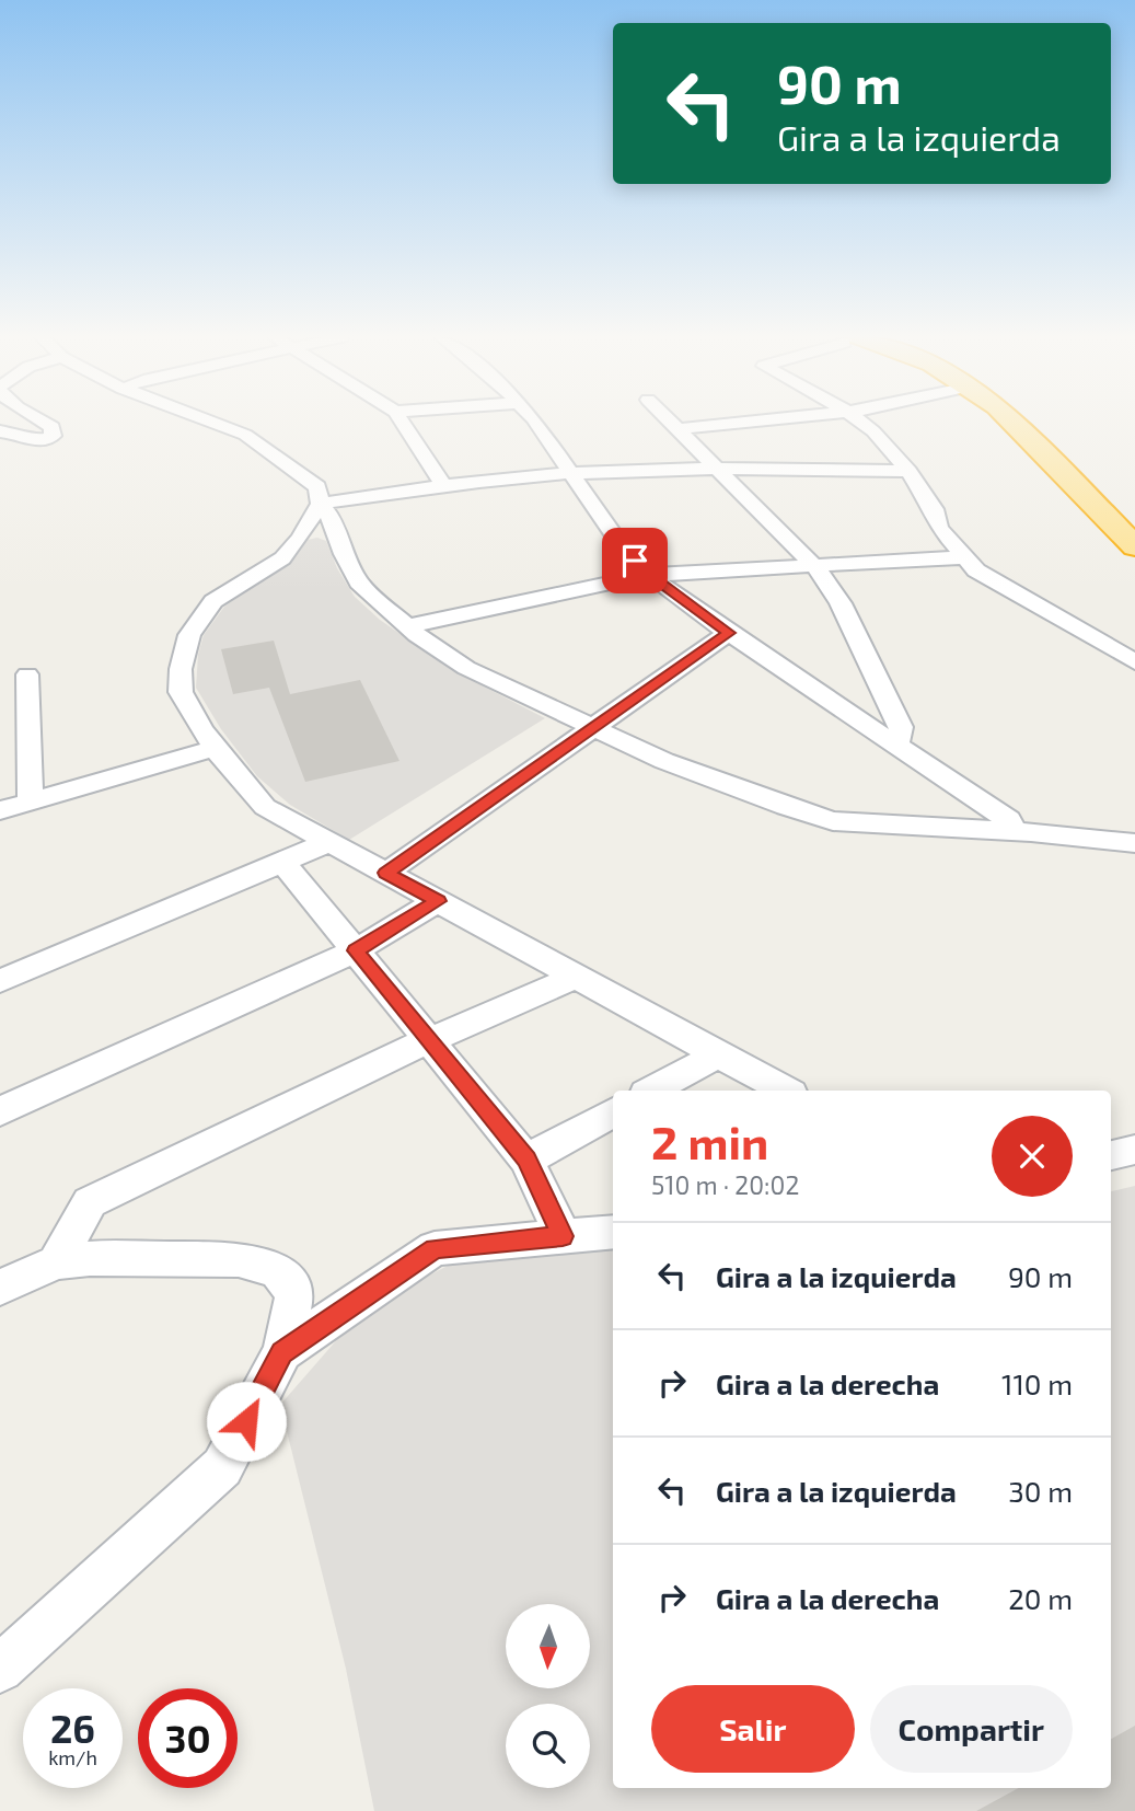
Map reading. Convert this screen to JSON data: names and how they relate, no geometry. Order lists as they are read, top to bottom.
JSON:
{
  "north": "bottom",
  "page": {
    "turn": ["90 m", "Gira a la izquierda"],
    "heading": ["2 min", "510 m · 20:02"],
    "list": [
      {
        "name": "Gira a la izquierda",
        "value": "90 m"
      },
      {
        "name": "Gira a la derecha",
        "value": "110 m"
      },
      {
        "name": "Gira a la izquierda",
        "value": "30 m"
      },
      {
        "name": "Gira a la derecha",
        "value": "20 m"
      }
    ],
    "buttons": ["Salir", "Compartir"],
    "speed": "26 km/h",
    "limit": "30"
  }
}
